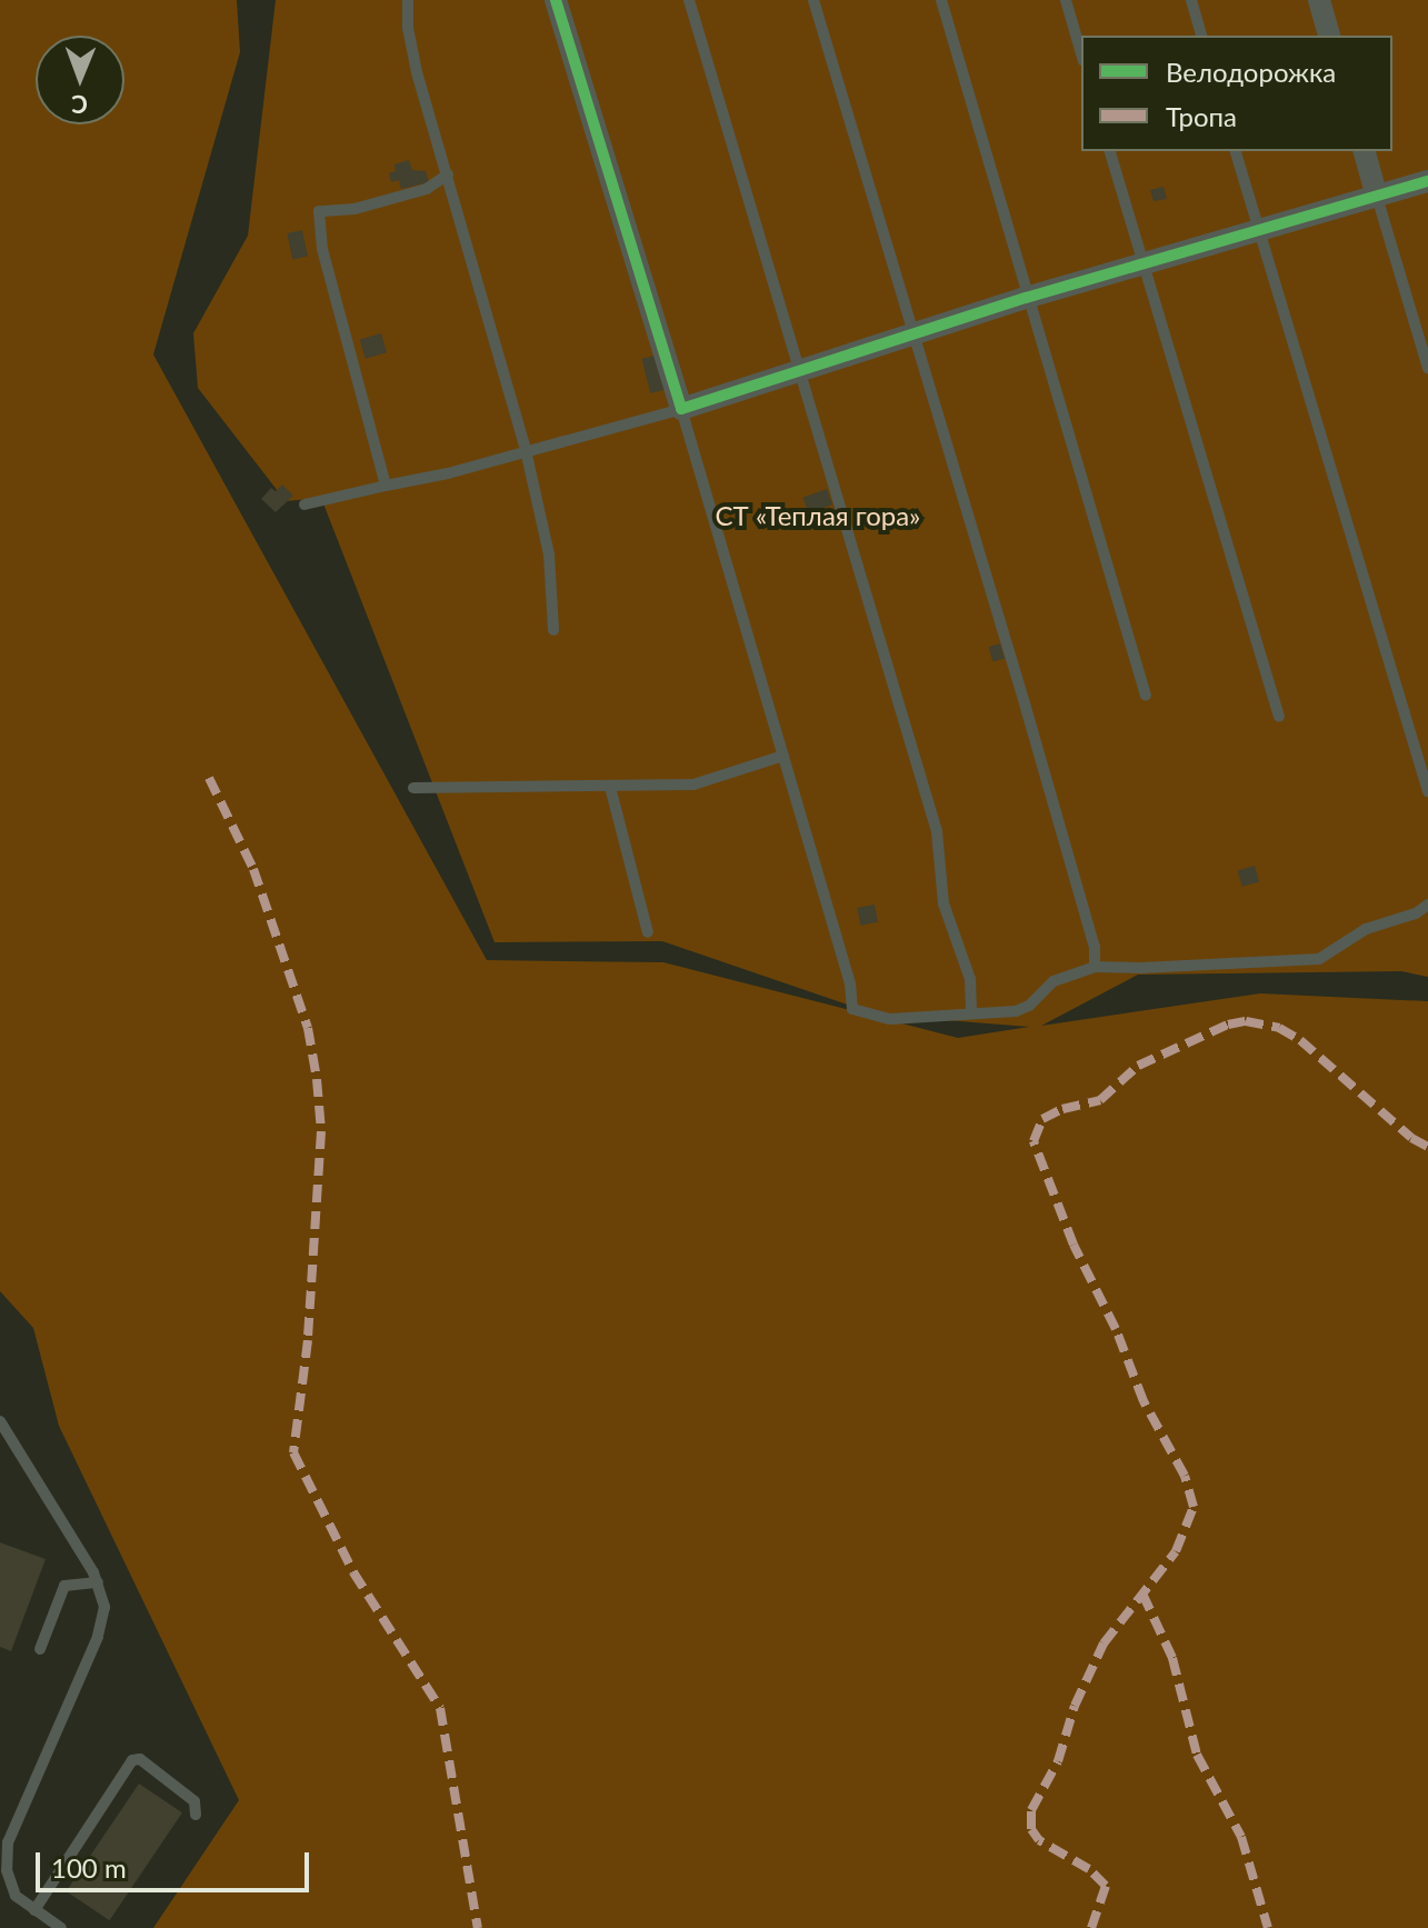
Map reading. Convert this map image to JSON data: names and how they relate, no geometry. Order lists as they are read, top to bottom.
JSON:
{
  "parks": ["СТ «Теплая гора»"],
  "legend": ["Велодорожка", "Тропа"],
  "scale_bar": "100 m",
  "north": "bottom"
}
